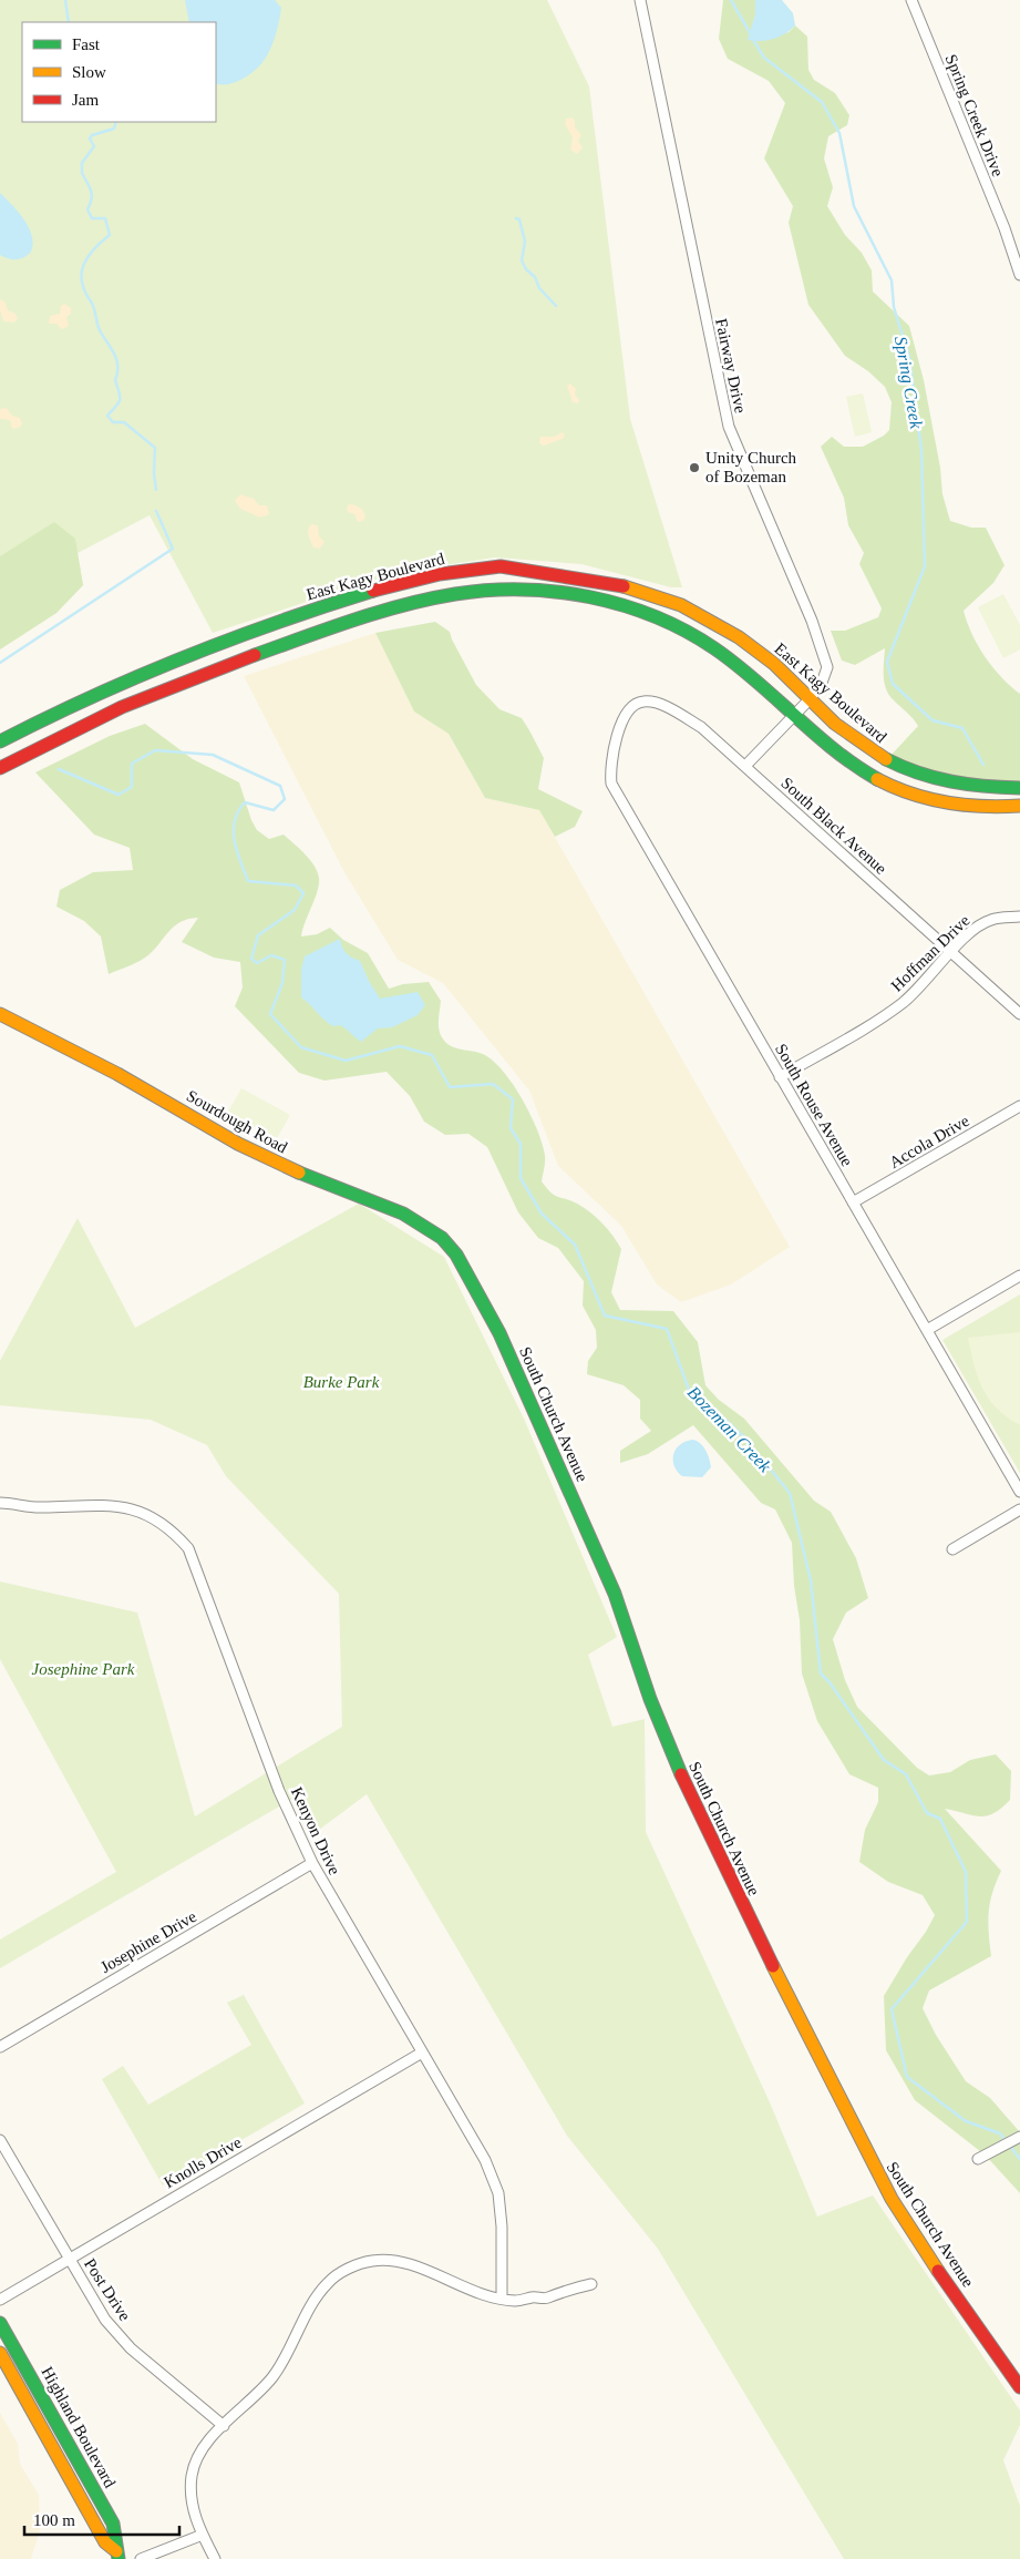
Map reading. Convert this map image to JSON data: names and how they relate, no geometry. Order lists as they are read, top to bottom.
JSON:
{
  "streets": {
    "main road": [
      "East Kagy Boulevard",
      "Sourdough Road",
      "South Church Avenue",
      "Highland Boulevard"
    ],
    "street": [
      "Spring Creek Drive",
      "Fairway Drive",
      "South Black Avenue",
      "Hoffman Drive",
      "South Rouse Avenue",
      "Accola Drive",
      "Kenyon Drive",
      "Josephine Drive",
      "Knolls Drive",
      "Post Drive"
    ]
  },
  "crossings": [
    ["Fairway Drive", "East Kagy Boulevard"],
    ["Fairway Drive", "South Black Avenue"],
    ["South Black Avenue", "Hoffman Drive"],
    ["South Black Avenue", "South Rouse Avenue"],
    ["Hoffman Drive", "South Rouse Avenue"],
    ["South Rouse Avenue", "Accola Drive"],
    ["Sourdough Road", "South Church Avenue"],
    ["Kenyon Drive", "Josephine Drive"],
    ["Kenyon Drive", "Knolls Drive"],
    ["Knolls Drive", "Post Drive"]
  ],
  "water": ["Spring Creek", "Bozeman Creek"],
  "parks": ["Burke Park", "Josephine Park"],
  "places": ["Unity Church of Bozeman"],
  "legend": ["Fast", "Slow", "Jam"],
  "scale_bar": "100 m"
}
